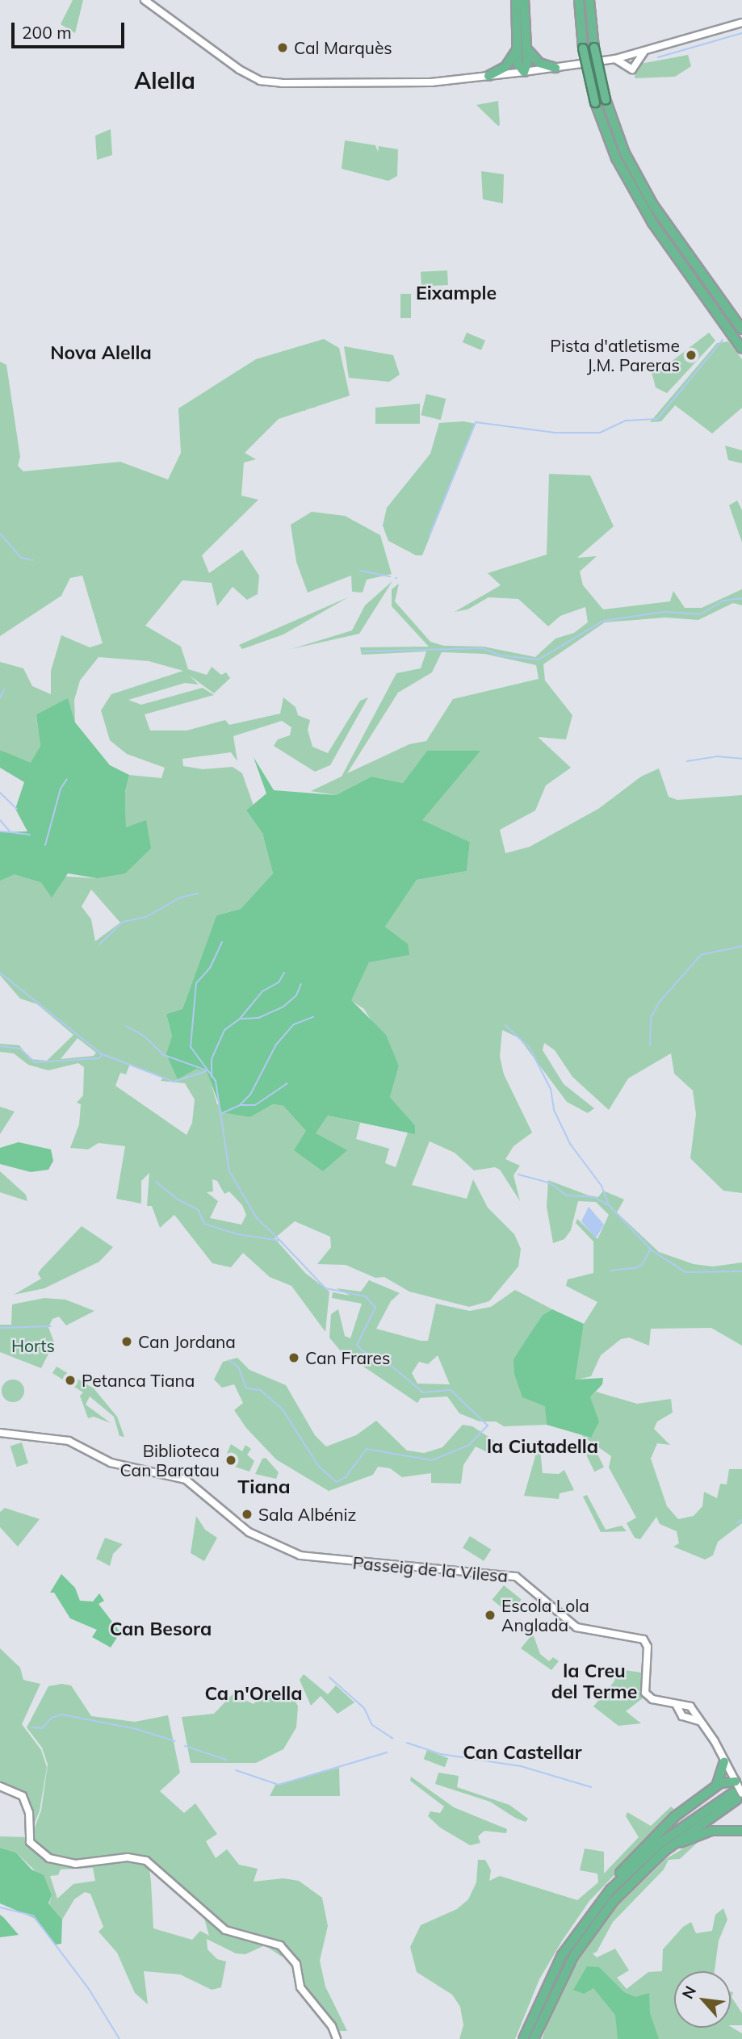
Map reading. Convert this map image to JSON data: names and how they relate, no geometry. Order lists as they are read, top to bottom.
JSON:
{
  "streets": {
    "street": ["Passeig de la Vilesa"]
  },
  "districts": [
    "Alella",
    "Eixample",
    "Nova Alella",
    "la Ciutadella",
    "Tiana",
    "Can Besora",
    "la Creu del Terme",
    "Ca n'Orella",
    "Can Castellar"
  ],
  "parks": ["Horts"],
  "places": [
    "Cal Marquès",
    "Pista d'atletisme J.M. Pareras",
    "Can Jordana",
    "Can Frares",
    "Petanca Tiana",
    "Biblioteca Can Baratau",
    "Sala Albéniz",
    "Escola Lola Anglada"
  ],
  "scale_bar": "200 m",
  "north": "top left"
}
